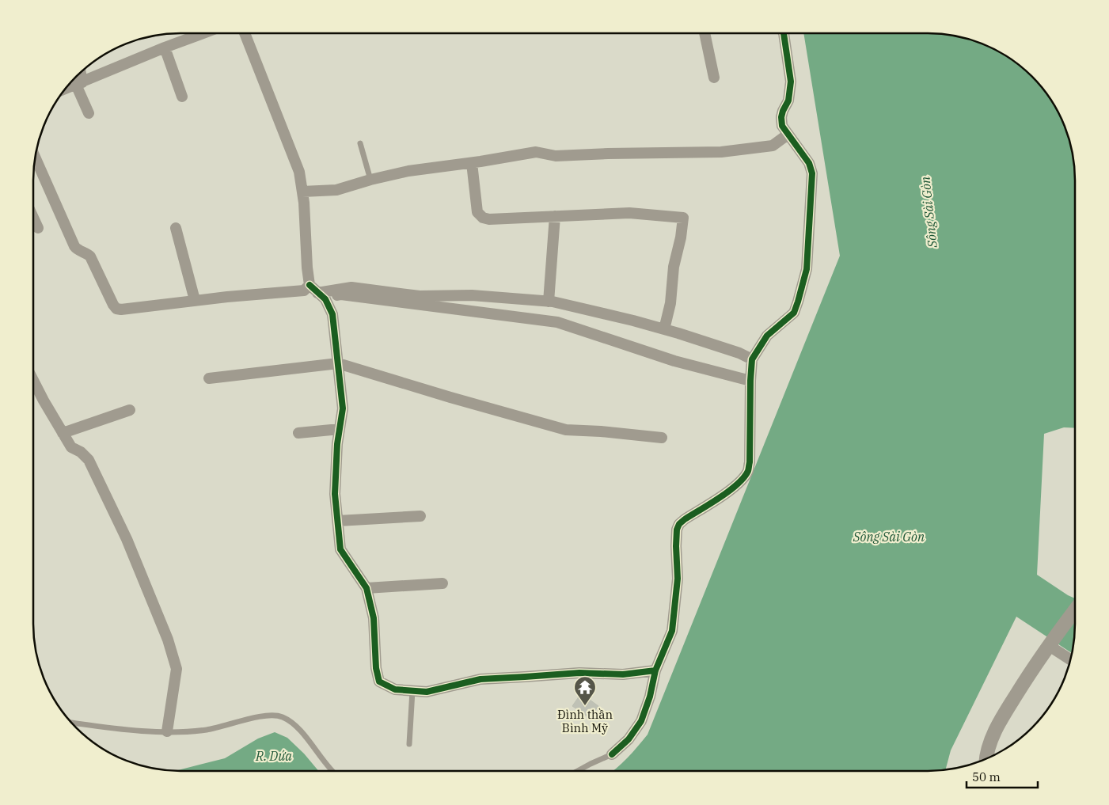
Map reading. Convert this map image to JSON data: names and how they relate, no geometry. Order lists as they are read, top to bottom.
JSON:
{
  "water": ["Sông Sài Gòn", "R. Dứa"],
  "places": {
    "temple": ["Đình thần Bình Mỹ"]
  },
  "scale_bar": "50 m"
}
